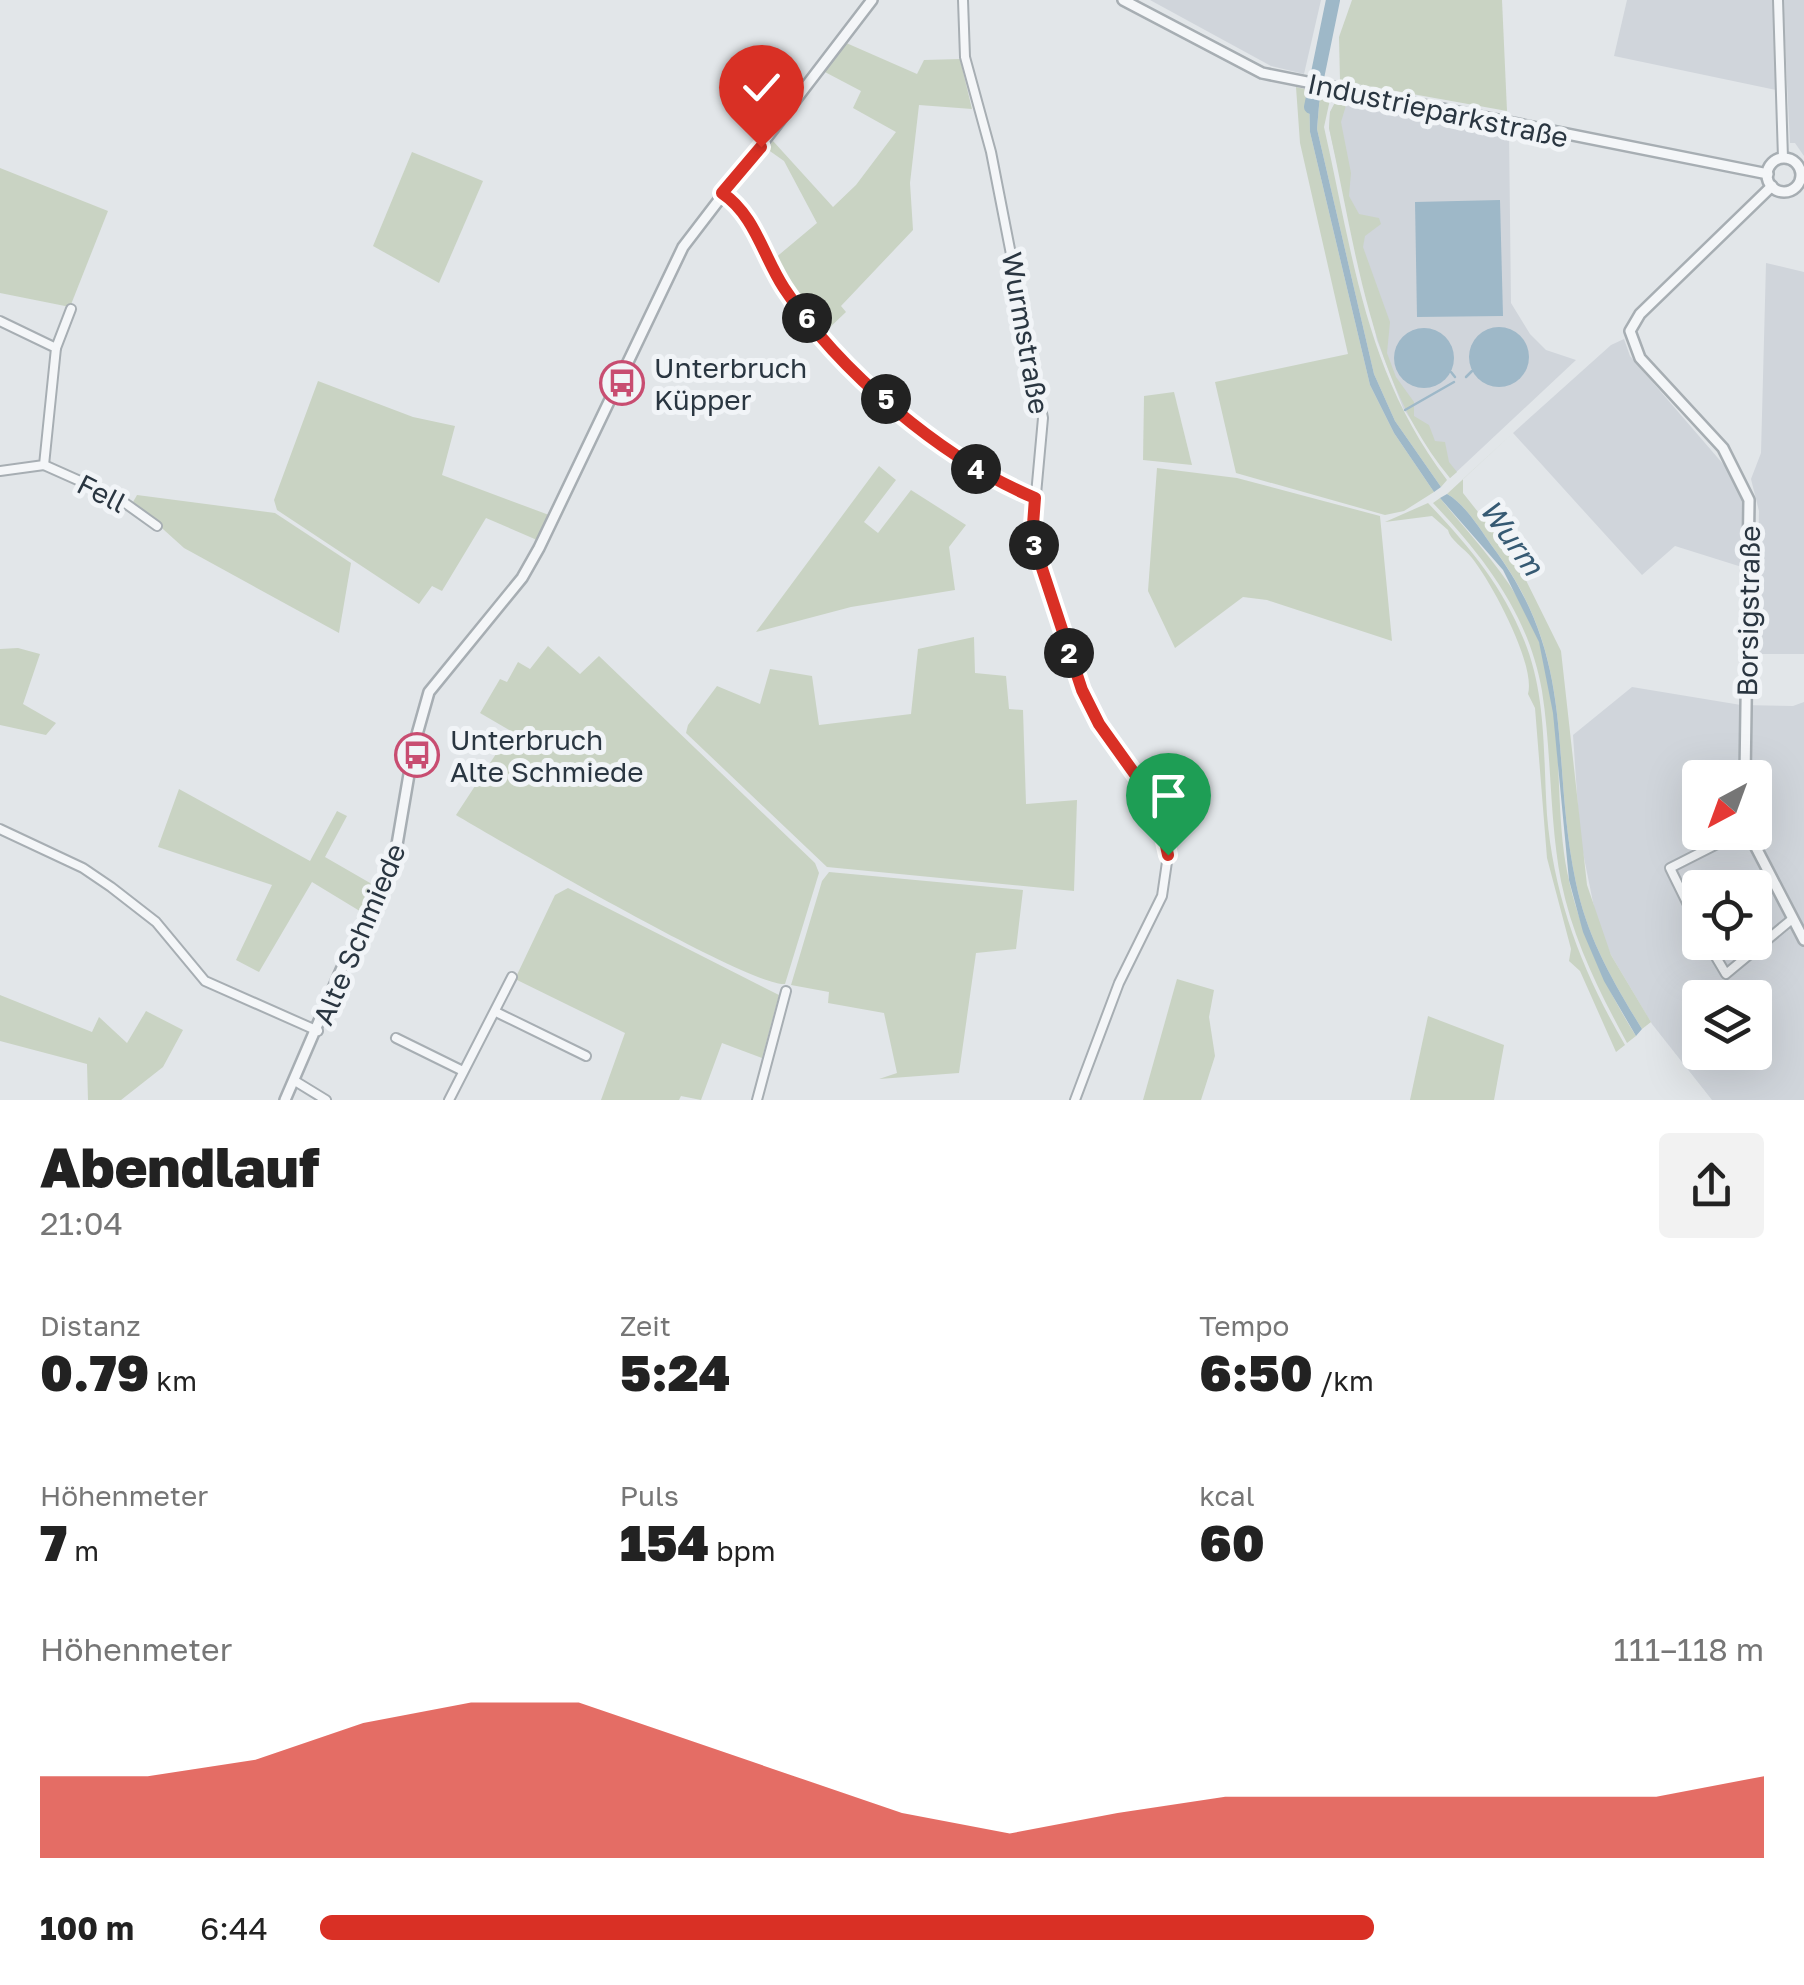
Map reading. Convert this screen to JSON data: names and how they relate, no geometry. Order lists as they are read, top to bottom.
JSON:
{
  "streets": {
    "street": [
      "Industrieparkstraße",
      "Wurmstraße",
      "Fell",
      "Borsigstraße",
      "Alte Schmiede"
    ]
  },
  "crossings": [
    ["Industrieparkstraße", "Borsigstraße"]
  ],
  "water": ["Wurm"],
  "places": {
    "bus stop": ["Unterbruch Küpper", "Unterbruch Alte Schmiede"]
  },
  "north": "bottom left",
  "page": {
    "pins": [
      "6",
      "5",
      "4",
      "3",
      "2"
    ],
    "heading": ["Abendlauf", "21:04"],
    "stats": [
      ["Distanz", "0.79 km"],
      ["Zeit", "5:24"],
      ["Tempo", "6:50 /km"],
      ["Höhenmeter", "7 m"],
      ["Puls", "154 bpm"],
      ["kcal", "60"]
    ],
    "chart": ["Höhenmeter", "111–118 m"],
    "list": [
      {
        "name": "100 m",
        "note": "6:44"
      }
    ]
  }
}
